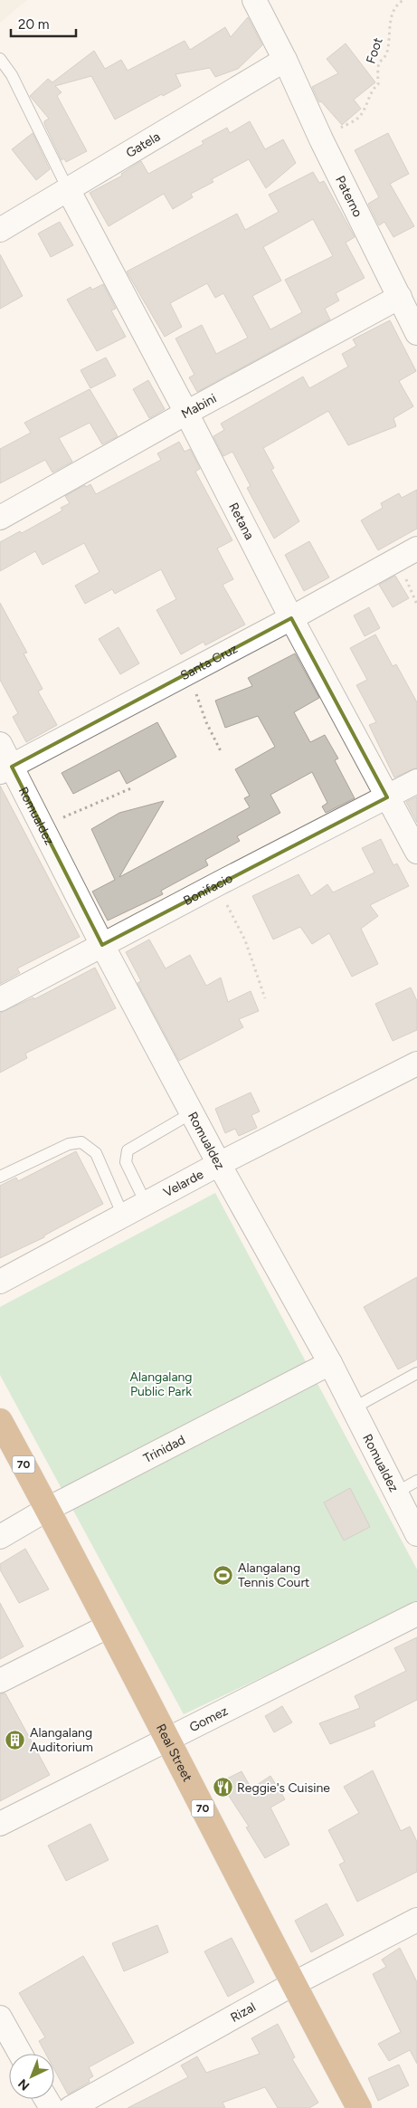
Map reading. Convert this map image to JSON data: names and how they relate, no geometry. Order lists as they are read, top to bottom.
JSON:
{
  "streets": {
    "highway": ["70", "Real Street"],
    "street": [
      "Gatela",
      "Paterno",
      "Mabini",
      "Retana",
      "Santa Cruz",
      "Romualdez",
      "Bonifacio",
      "Velarde",
      "Trinidad",
      "Gomez",
      "Rizal"
    ],
    "path": ["Foot"]
  },
  "crossings": [
    ["Foot", "Paterno"],
    ["Gatela", "Paterno"],
    ["Gatela", "Retana"],
    ["Paterno", "Mabini"],
    ["Mabini", "Retana"],
    ["Retana", "Santa Cruz"],
    ["Retana", "Bonifacio"],
    ["Santa Cruz", "Romualdez"],
    ["Romualdez", "Bonifacio"],
    ["Romualdez", "Velarde"],
    ["Romualdez", "Trinidad"],
    ["Trinidad", "Real Street"],
    ["Gomez", "Real Street"],
    ["Real Street", "Rizal"]
  ],
  "parks": ["Alangalang Public Park"],
  "places": {
    "sports": ["Alangalang Tennis Court"],
    "building": ["Alangalang Auditorium"],
    "restaurant": ["Reggie's Cuisine"]
  },
  "scale_bar": "20 m",
  "north": "bottom left"
}
